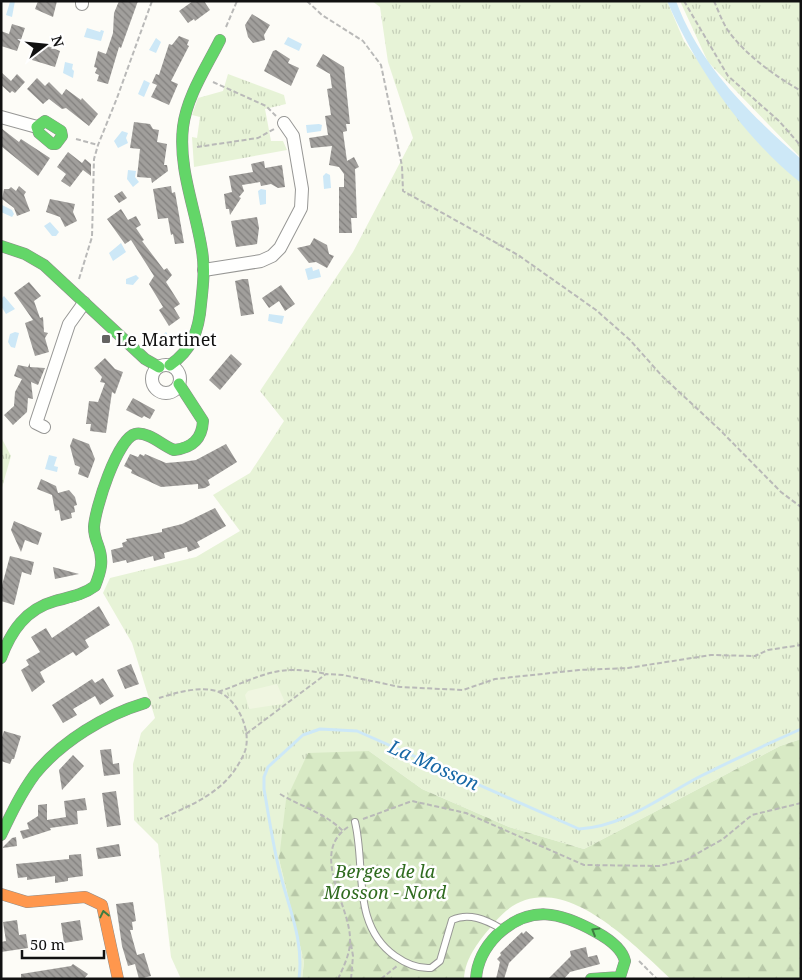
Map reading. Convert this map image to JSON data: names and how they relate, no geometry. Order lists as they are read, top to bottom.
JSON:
{
  "water": ["La Mosson"],
  "parks": ["Berges de la Mosson - Nord"],
  "places": {
    "transit": ["Le Martinet"]
  },
  "scale_bar": "50 m",
  "north": "right"
}
